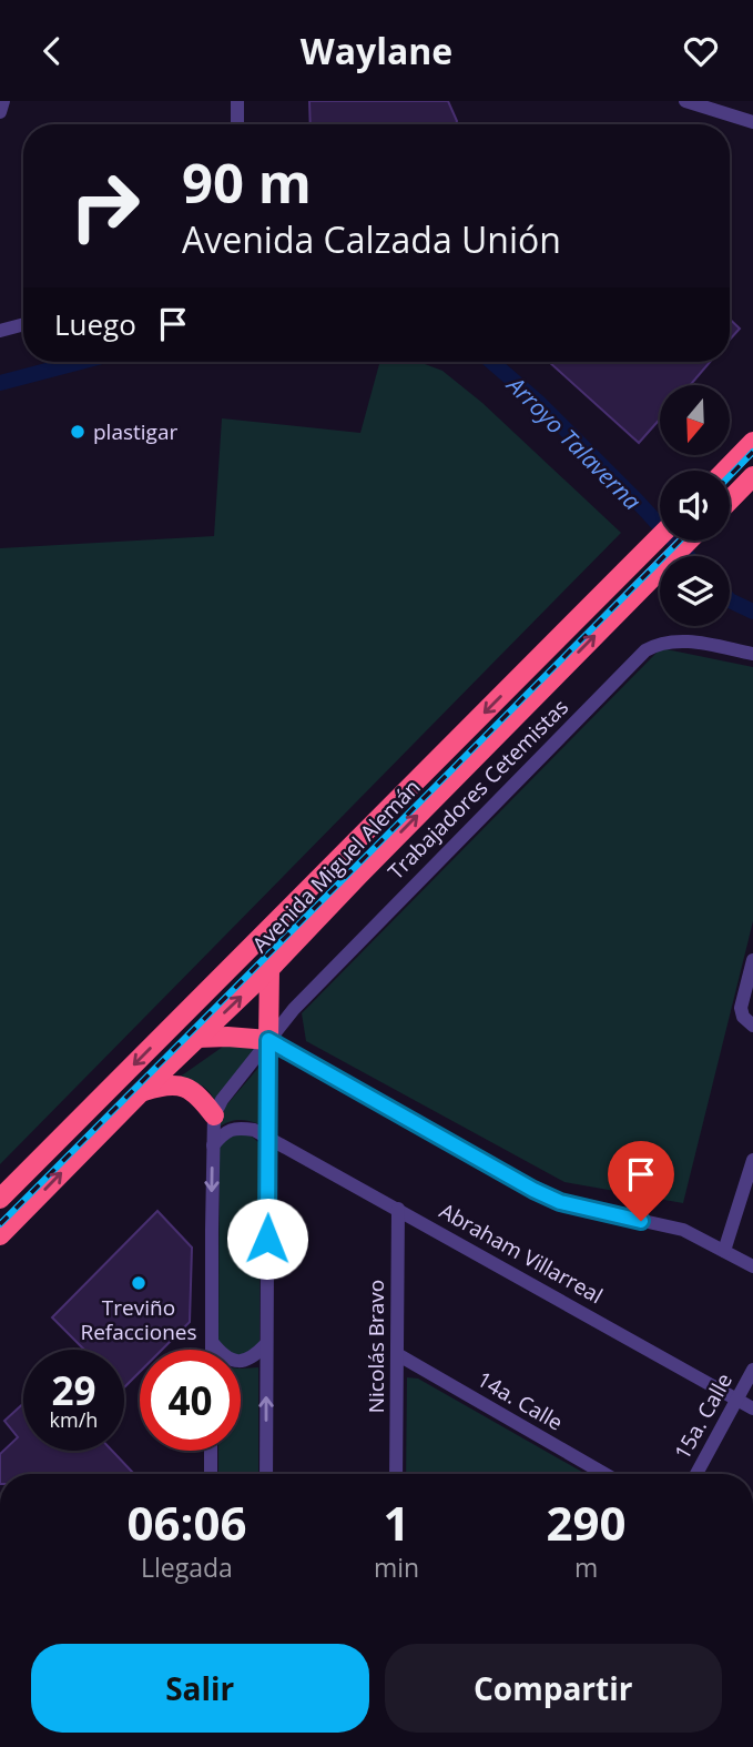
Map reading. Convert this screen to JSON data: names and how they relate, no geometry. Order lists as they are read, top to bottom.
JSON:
{
  "streets": {
    "highway": ["Avenida Miguel Alemán"],
    "street": [
      "Trabajadores Cetemistas",
      "Abraham Villarreal",
      "Nicolás Bravo",
      "14a. Calle",
      "15a. Calle"
    ]
  },
  "crossings": [
    ["Abraham Villarreal", "Nicolás Bravo"],
    ["Abraham Villarreal", "15a. Calle"],
    ["Nicolás Bravo", "14a. Calle"]
  ],
  "water": ["Arroyo Talaverna"],
  "places": ["plastigar", "Treviño Refacciones"],
  "north": "bottom",
  "page": {
    "header": "Waylane",
    "turn": ["90 m", "Avenida Calzada Unión"],
    "then": "Luego",
    "speed": "29 km/h",
    "limit": "40",
    "eta": [
      "06:06",
      "Llegada",
      "1",
      "min",
      "290",
      "m"
    ],
    "buttons": ["Salir", "Compartir"]
  }
}
